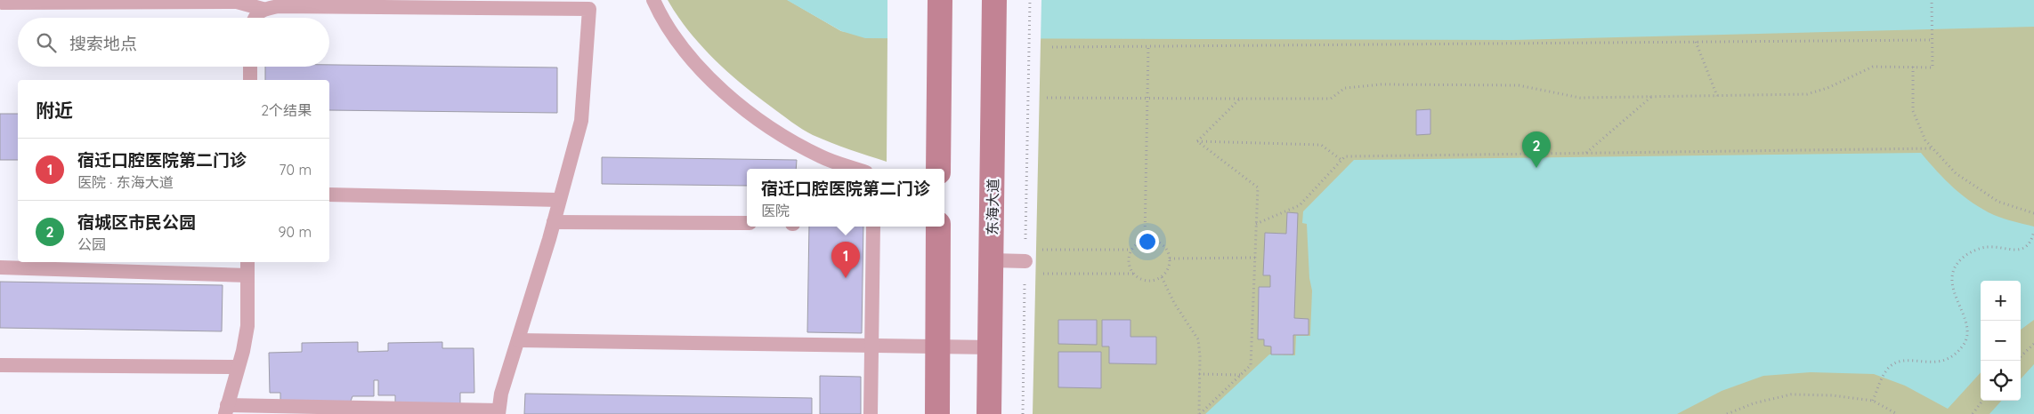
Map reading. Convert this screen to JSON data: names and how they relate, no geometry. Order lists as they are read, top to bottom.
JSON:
{
  "streets": {
    "street": ["东海大道"]
  },
  "page": {
    "search": "搜索地点",
    "heading": ["附近", "2个结果"],
    "pins": ["2", "1"],
    "list": [
      {
        "mark": "1",
        "name": "宿迁口腔医院第二门诊",
        "note": "医院 · 东海大道",
        "value": "70 m"
      },
      {
        "mark": "2",
        "name": "宿城区市民公园",
        "note": "公园",
        "value": "90 m"
      }
    ],
    "popup": ["宿迁口腔医院第二门诊", "医院"],
    "map_buttons": ["+", "−"]
  }
}
